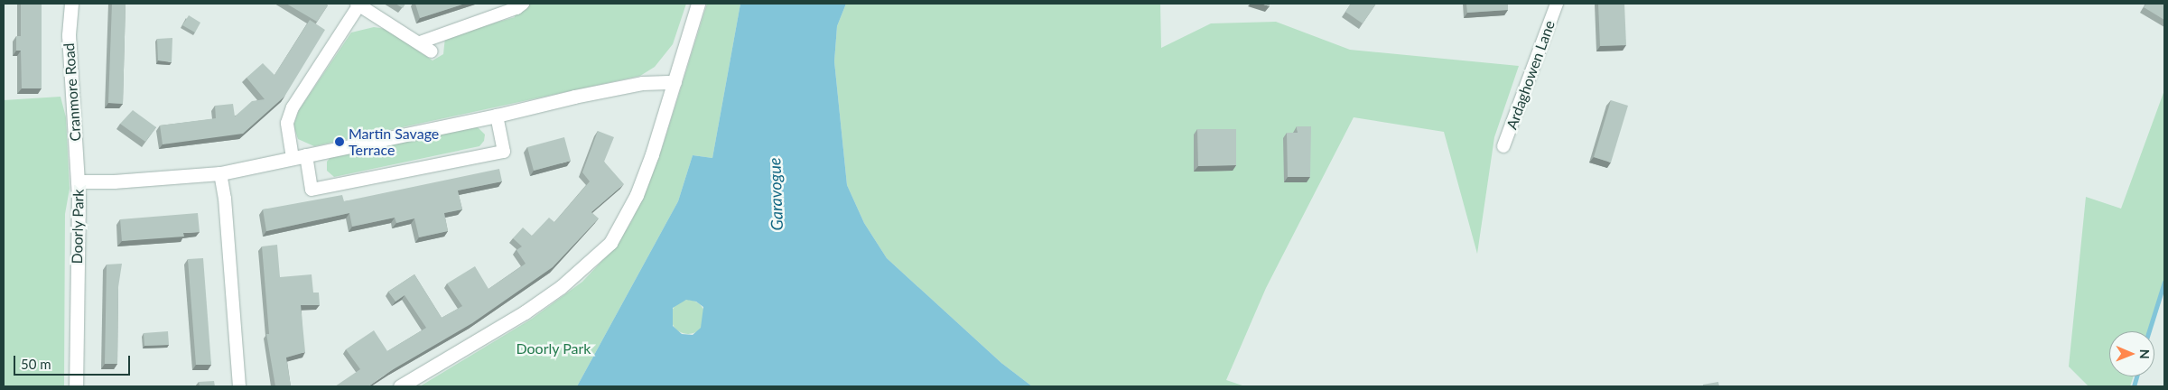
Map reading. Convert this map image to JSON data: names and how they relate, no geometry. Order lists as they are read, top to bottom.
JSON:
{
  "streets": {
    "street": ["Ardaghowen Lane", "Cranmore Road", "Doorly Park"]
  },
  "crossings": [
    ["Cranmore Road", "Doorly Park"]
  ],
  "water": ["Garavogue"],
  "parks": ["Doorly Park"],
  "places": ["Martin Savage Terrace"],
  "scale_bar": "50 m",
  "north": "right"
}
